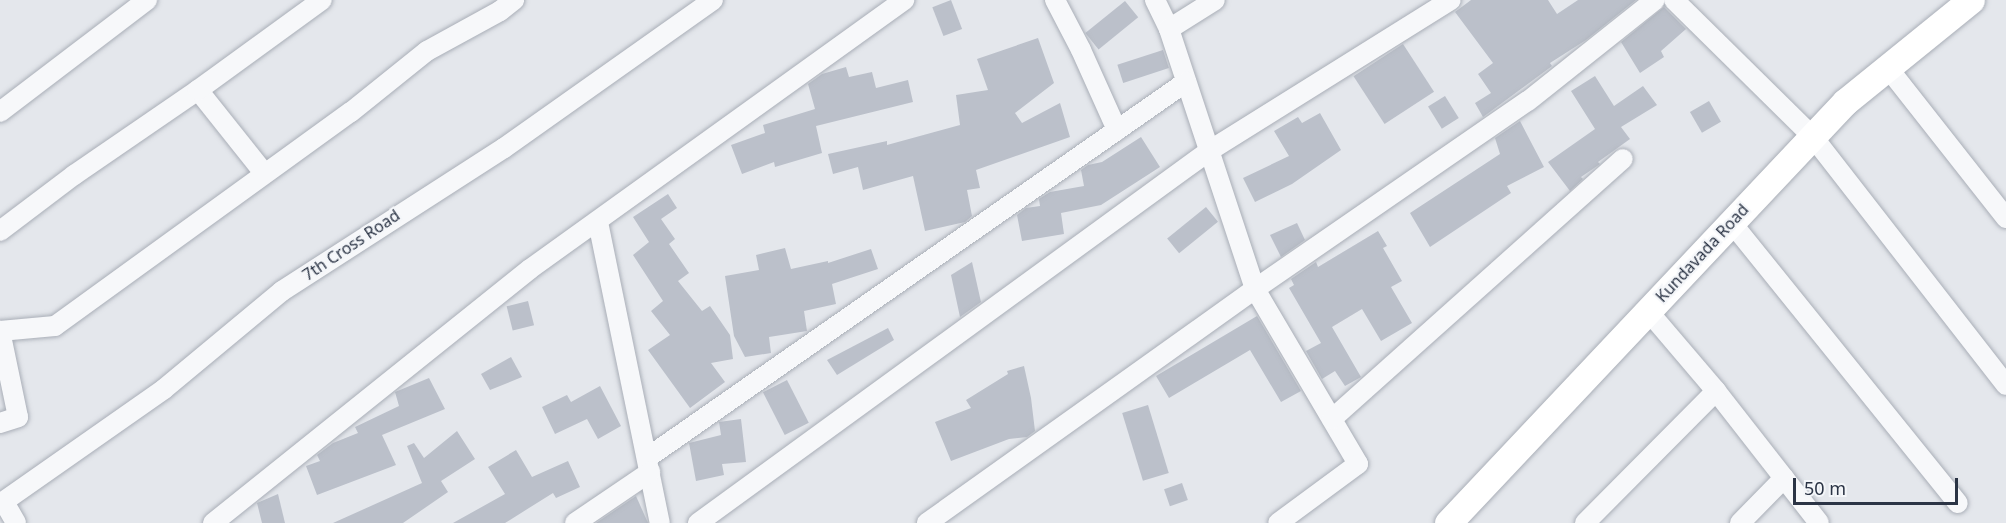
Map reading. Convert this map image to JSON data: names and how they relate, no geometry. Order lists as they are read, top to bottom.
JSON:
{
  "streets": {
    "street": ["7th Cross Road", "Kundavada Road"]
  },
  "scale_bar": "50 m"
}
